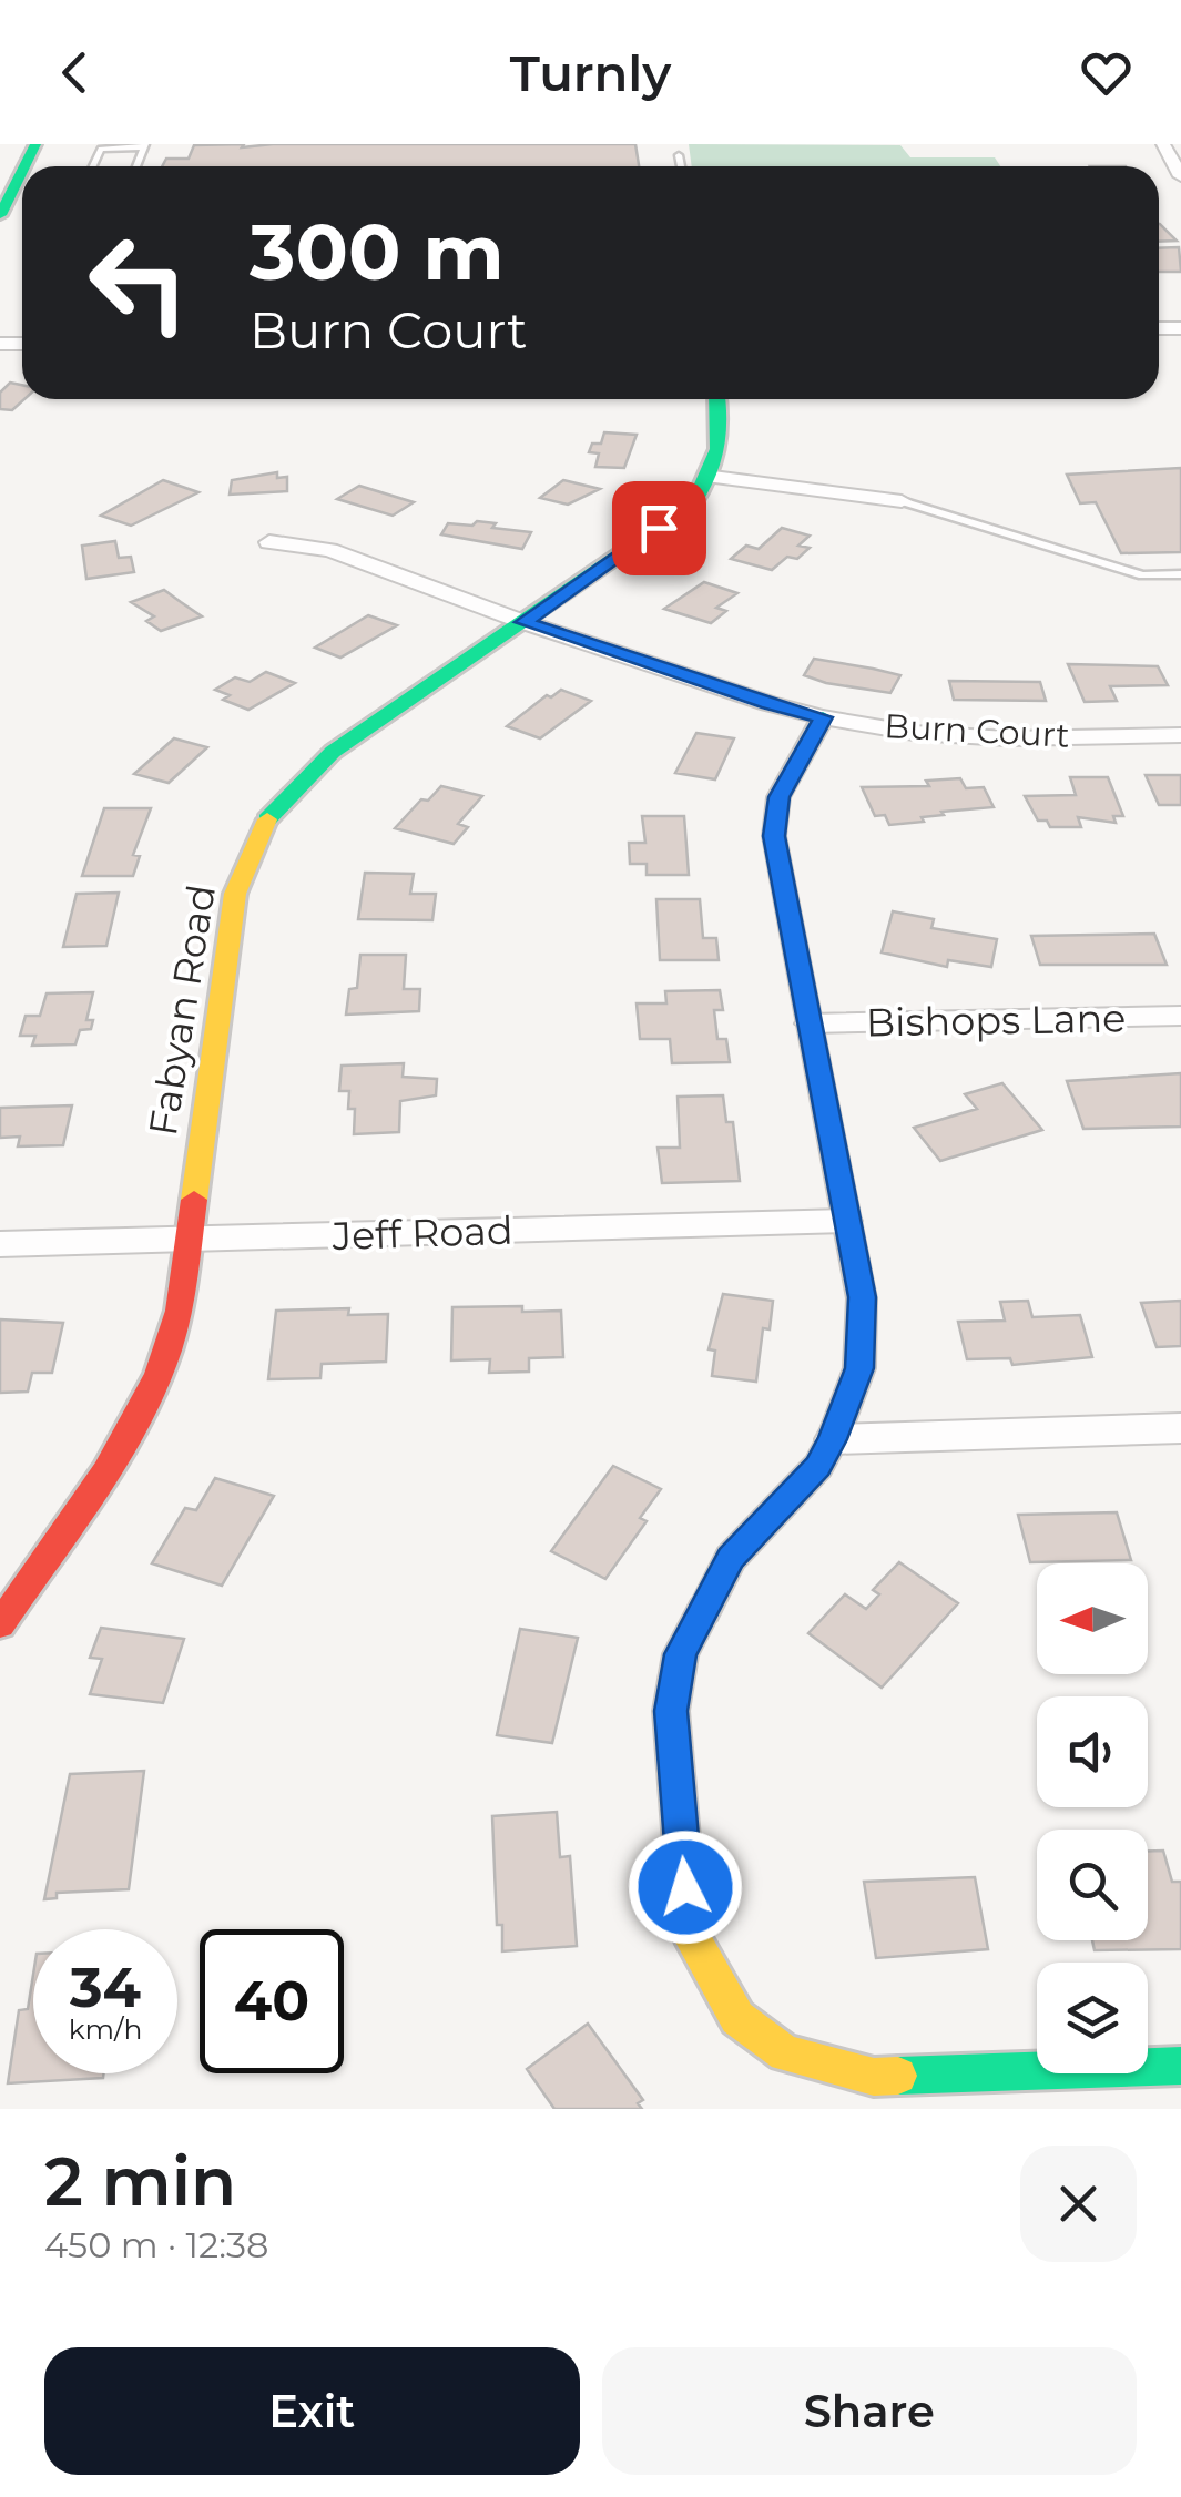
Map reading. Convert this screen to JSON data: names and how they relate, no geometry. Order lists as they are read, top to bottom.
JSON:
{
  "streets": {
    "street": [
      "Burn Court",
      "Fabyan Road",
      "Bishops Lane",
      "Jeff Road"
    ]
  },
  "crossings": [
    ["Burn Court", "Fabyan Road"],
    ["Fabyan Road", "Jeff Road"]
  ],
  "north": "left",
  "page": {
    "header": "Turnly",
    "turn": ["300 m", "Burn Court"],
    "speed": "34 km/h",
    "limit": "40",
    "heading": ["2 min", "450 m · 12:38"],
    "buttons": ["Exit", "Share"]
  }
}
